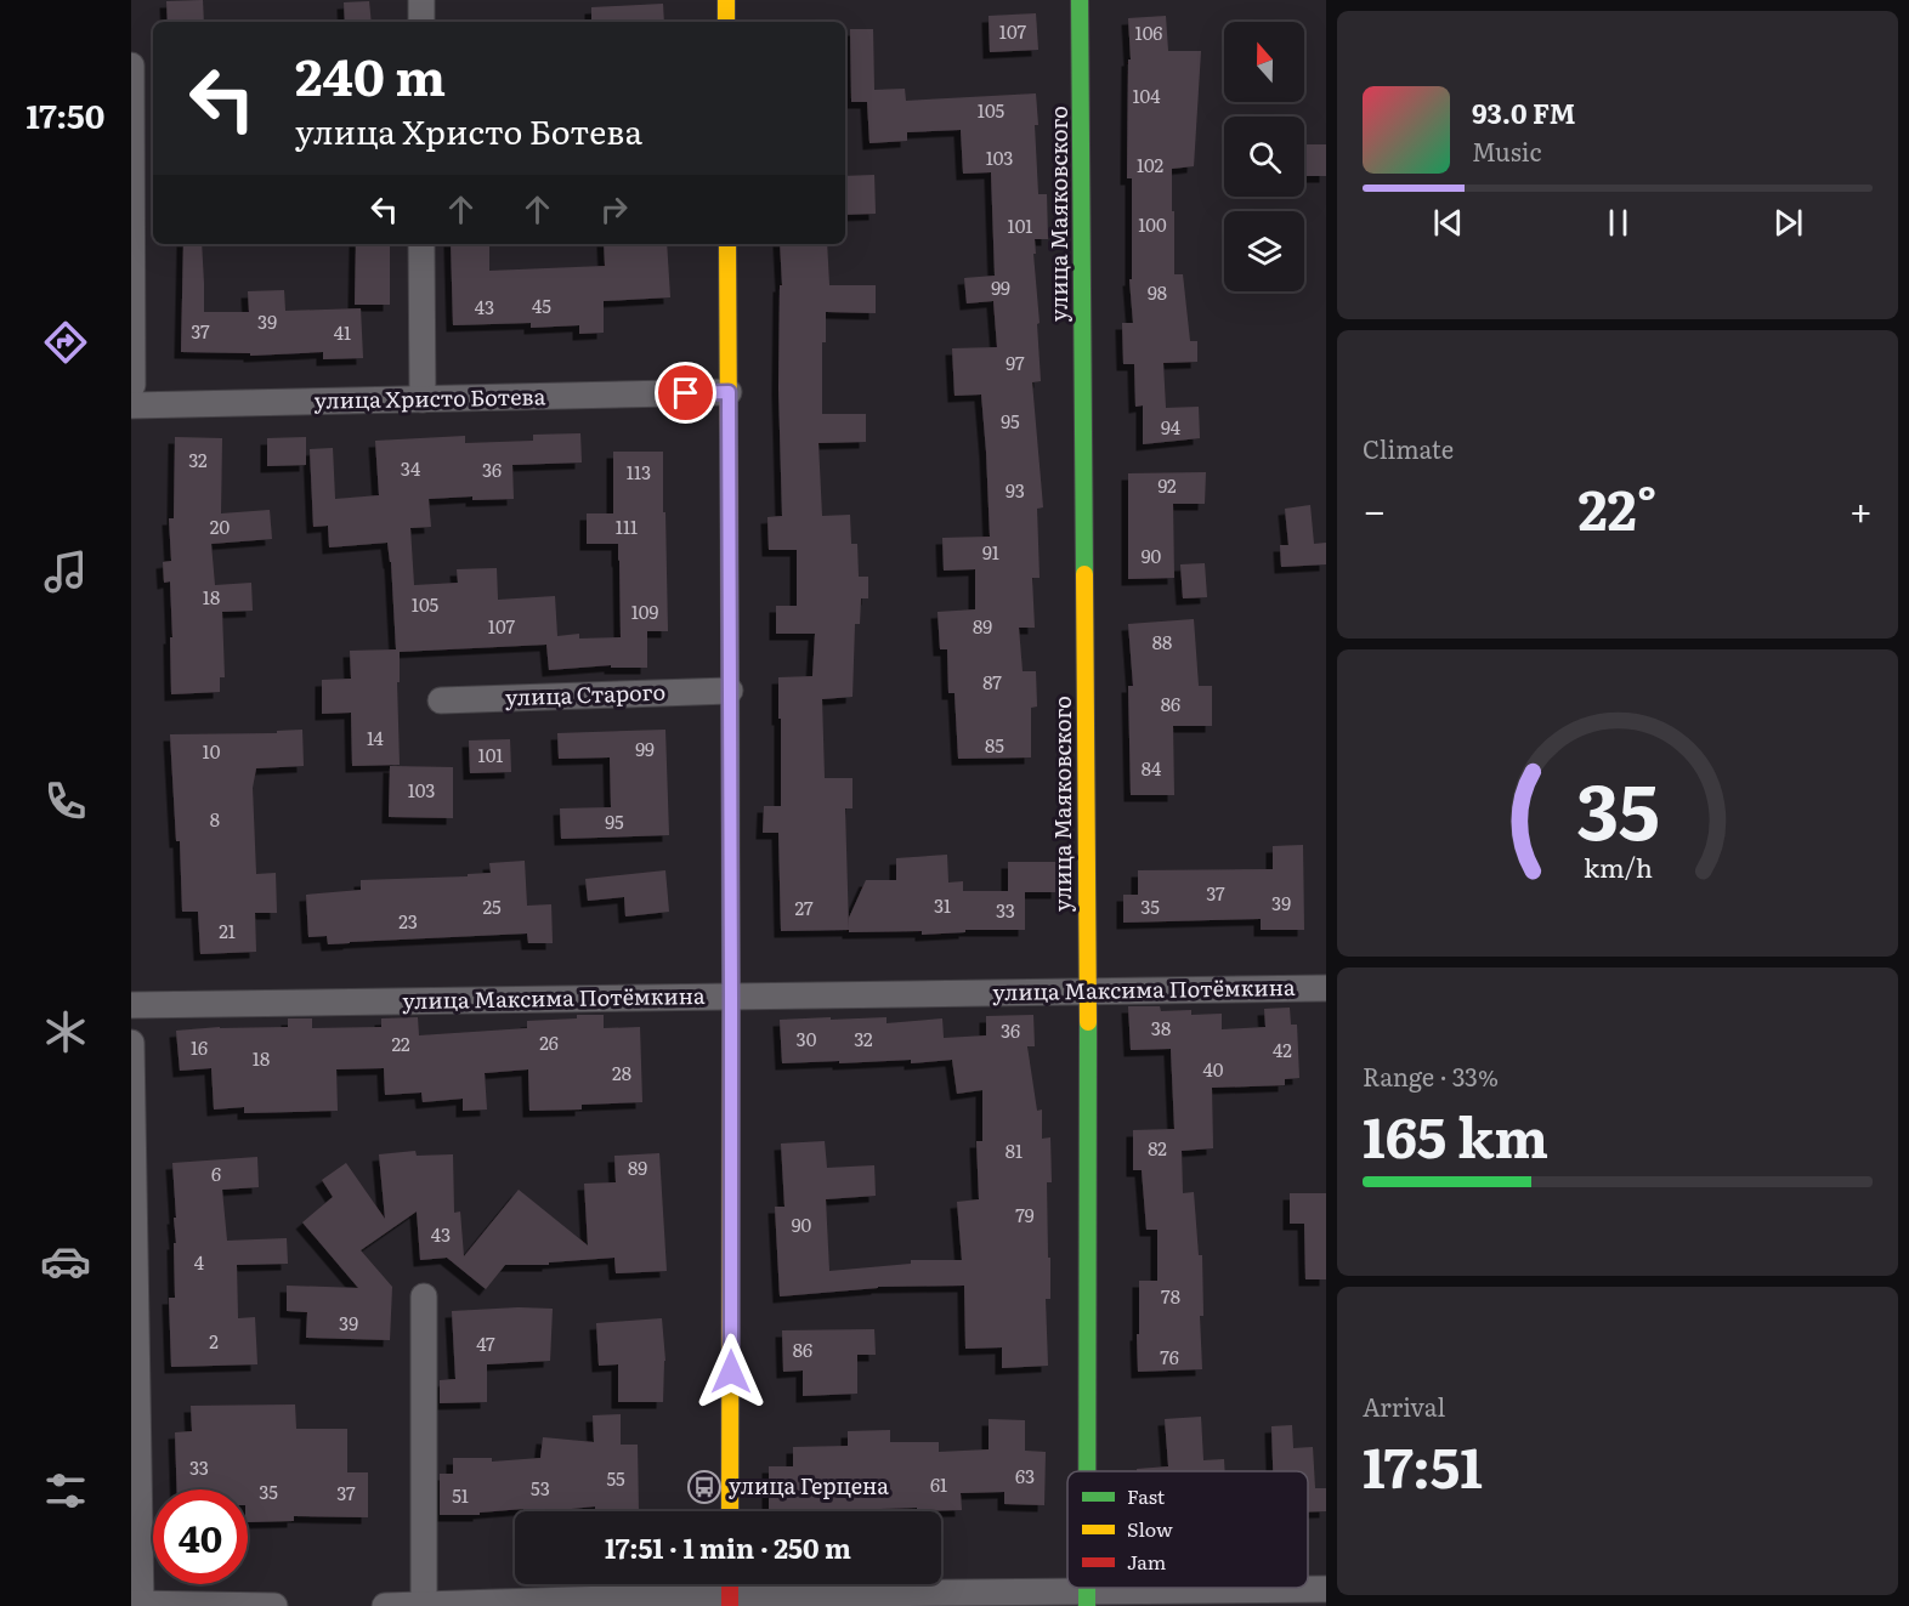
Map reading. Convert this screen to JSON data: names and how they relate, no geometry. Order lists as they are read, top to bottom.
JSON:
{
  "streets": {
    "street": [
      "улица Маяковского",
      "улица Христо Ботева",
      "улица Старого",
      "улица Максима Потёмкина"
    ]
  },
  "crossings": [
    ["улица Маяковского", "улица Максима Потёмкина"]
  ],
  "places": {
    "bus stop": ["улица Герцена"]
  },
  "house_numbers": [
    "107",
    "106",
    "104",
    "105",
    "103",
    "102",
    "100",
    "101",
    "99",
    "98",
    "45",
    "43",
    "39",
    "37",
    "41",
    "97",
    "95",
    "94",
    "32",
    "34",
    "36",
    "113",
    "92",
    "93",
    "20",
    "111",
    "91",
    "90",
    "18",
    "105",
    "109",
    "107",
    "89",
    "88",
    "87",
    "86",
    "14",
    "85",
    "99",
    "10",
    "101",
    "84",
    "103",
    "8",
    "95",
    "37",
    "39",
    "31",
    "25",
    "35",
    "27",
    "33",
    "23",
    "21",
    "38",
    "36",
    "30",
    "32",
    "26",
    "22",
    "16",
    "42",
    "18",
    "40",
    "28",
    "82",
    "81",
    "89",
    "6",
    "79",
    "90",
    "43",
    "4",
    "78",
    "39",
    "2",
    "47",
    "86",
    "76",
    "33",
    "63",
    "55",
    "61",
    "53",
    "35",
    "37",
    "51"
  ],
  "legend": ["Fast", "Slow", "Jam"],
  "north": "top",
  "page": {
    "tabs": "17:50",
    "turn": ["240 m", "улица Христо Ботева"],
    "song": ["93.0 FM", "Music"],
    "tile": [
      "Climate",
      ["Range · 33%", "165 km"],
      ["Arrival", "17:51"]
    ],
    "heat": ["−", "22°", "+"],
    "limit": "40",
    "trip": "17:51 · 1 min · 250 m",
    "gauge": ["35", "km/h"]
  }
}
